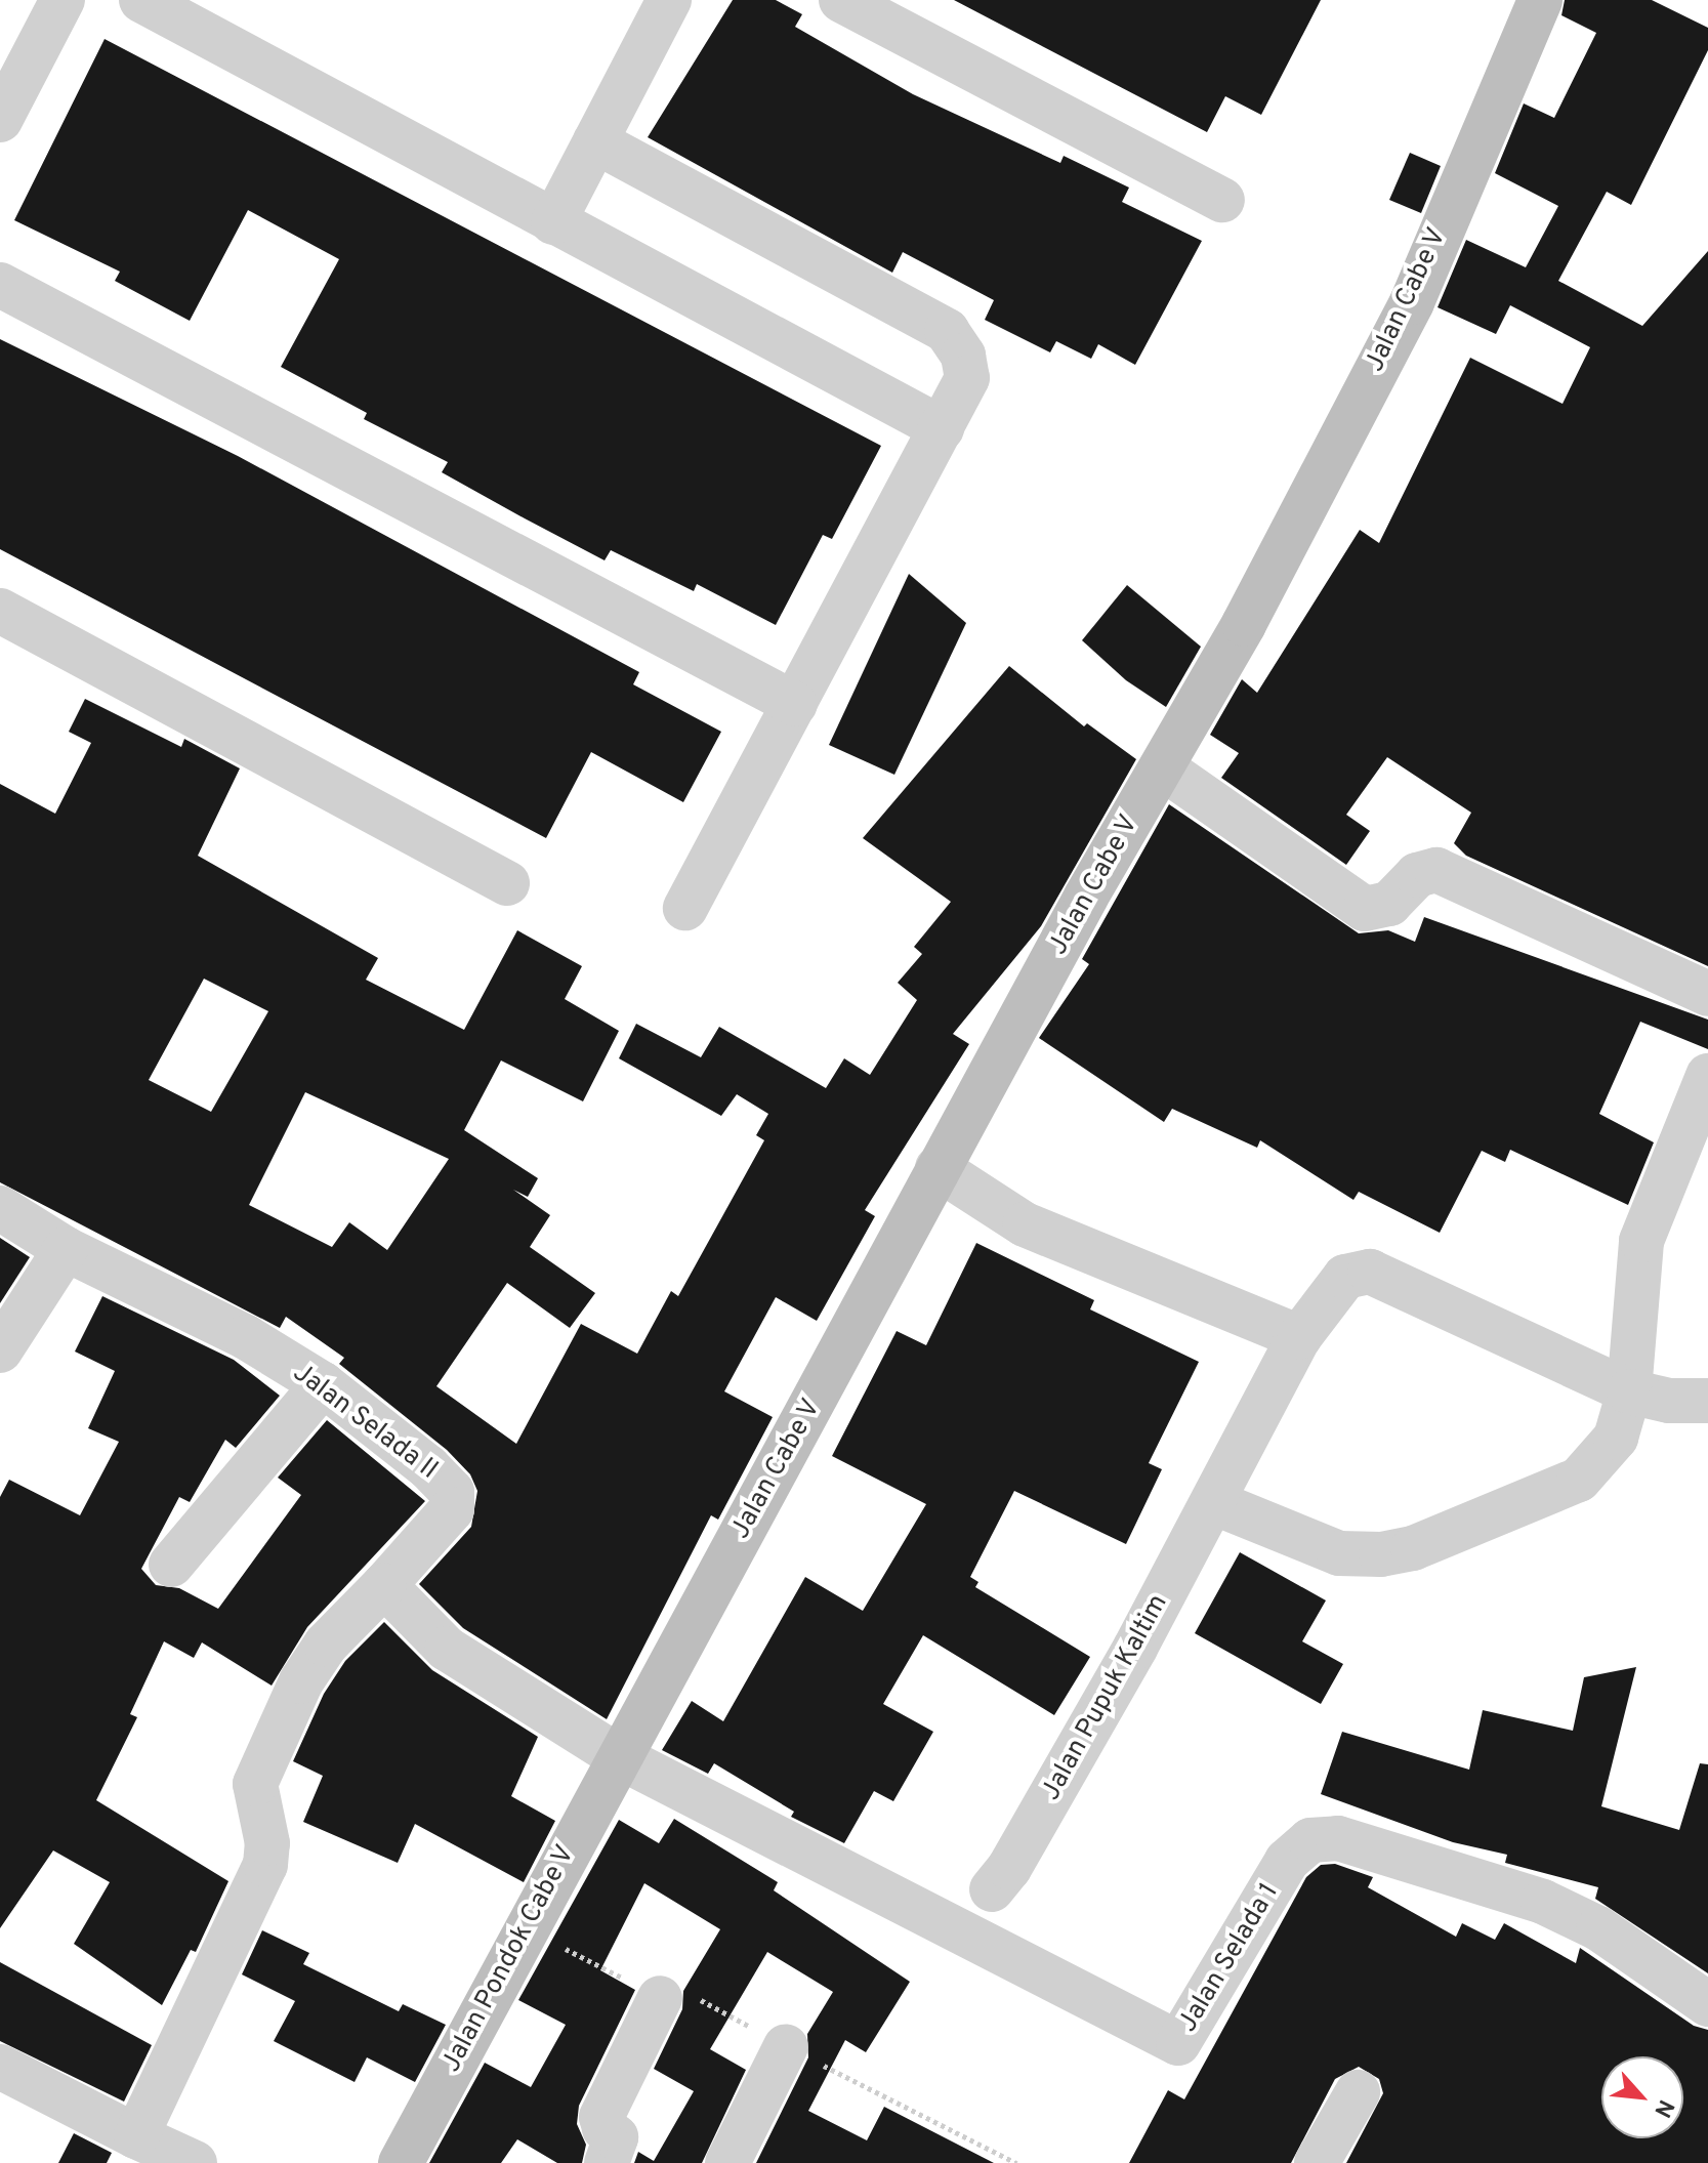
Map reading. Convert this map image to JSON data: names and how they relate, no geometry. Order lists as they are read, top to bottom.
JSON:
{
  "streets": {
    "street": [
      "Jalan Cabe V",
      "Jalan Selada II",
      "Jalan Pupuk Kaltim",
      "Jalan Selada 1",
      "Jalan Pondok Cabe V"
    ]
  },
  "crossings": [
    ["Jalan Cabe V", "Jalan Selada 1"],
    ["Jalan Cabe V", "Jalan Pondok Cabe V"],
    ["Jalan Selada 1", "Jalan Pondok Cabe V"]
  ],
  "north": "bottom right"
}
